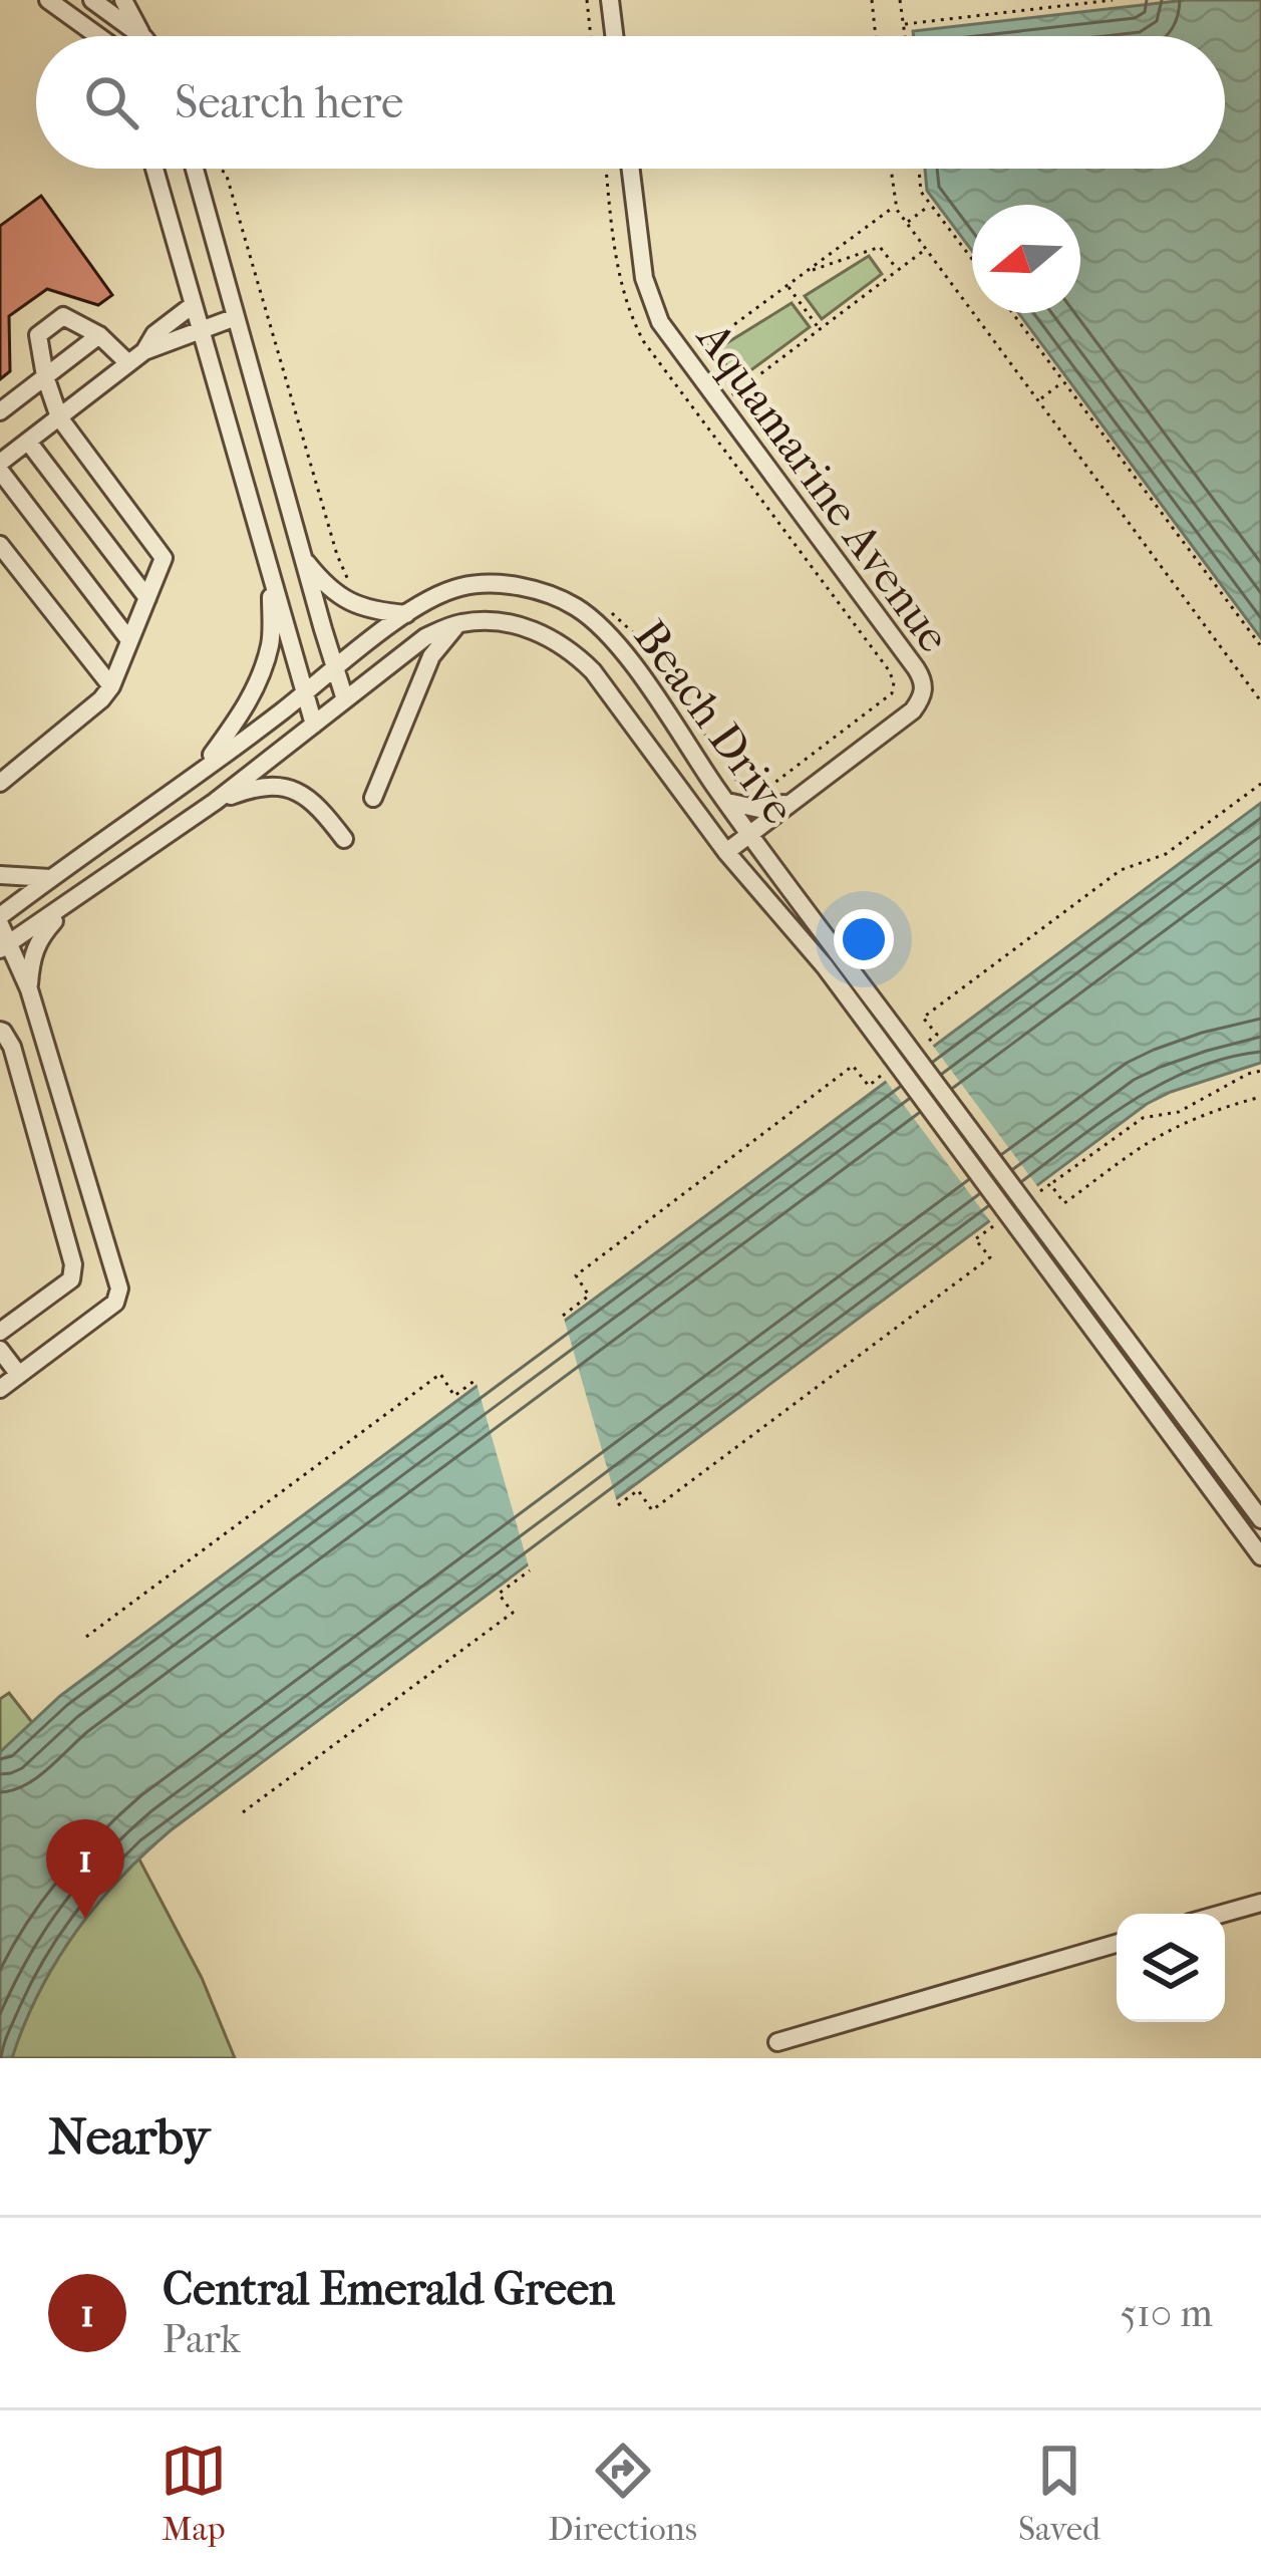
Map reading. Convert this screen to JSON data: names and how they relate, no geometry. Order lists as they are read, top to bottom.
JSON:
{
  "streets": {
    "street": ["Aquamarine Avenue", "Beach Drive"]
  },
  "crossings": [
    ["Aquamarine Avenue", "Beach Drive"]
  ],
  "north": "left",
  "page": {
    "search": "Search here",
    "pins": "1",
    "heading": "Nearby",
    "list": [
      {
        "mark": "1",
        "name": "Central Emerald Green",
        "note": "Park",
        "value": "510 m"
      }
    ],
    "nav": ["Map", "Directions", "Saved"]
  }
}
